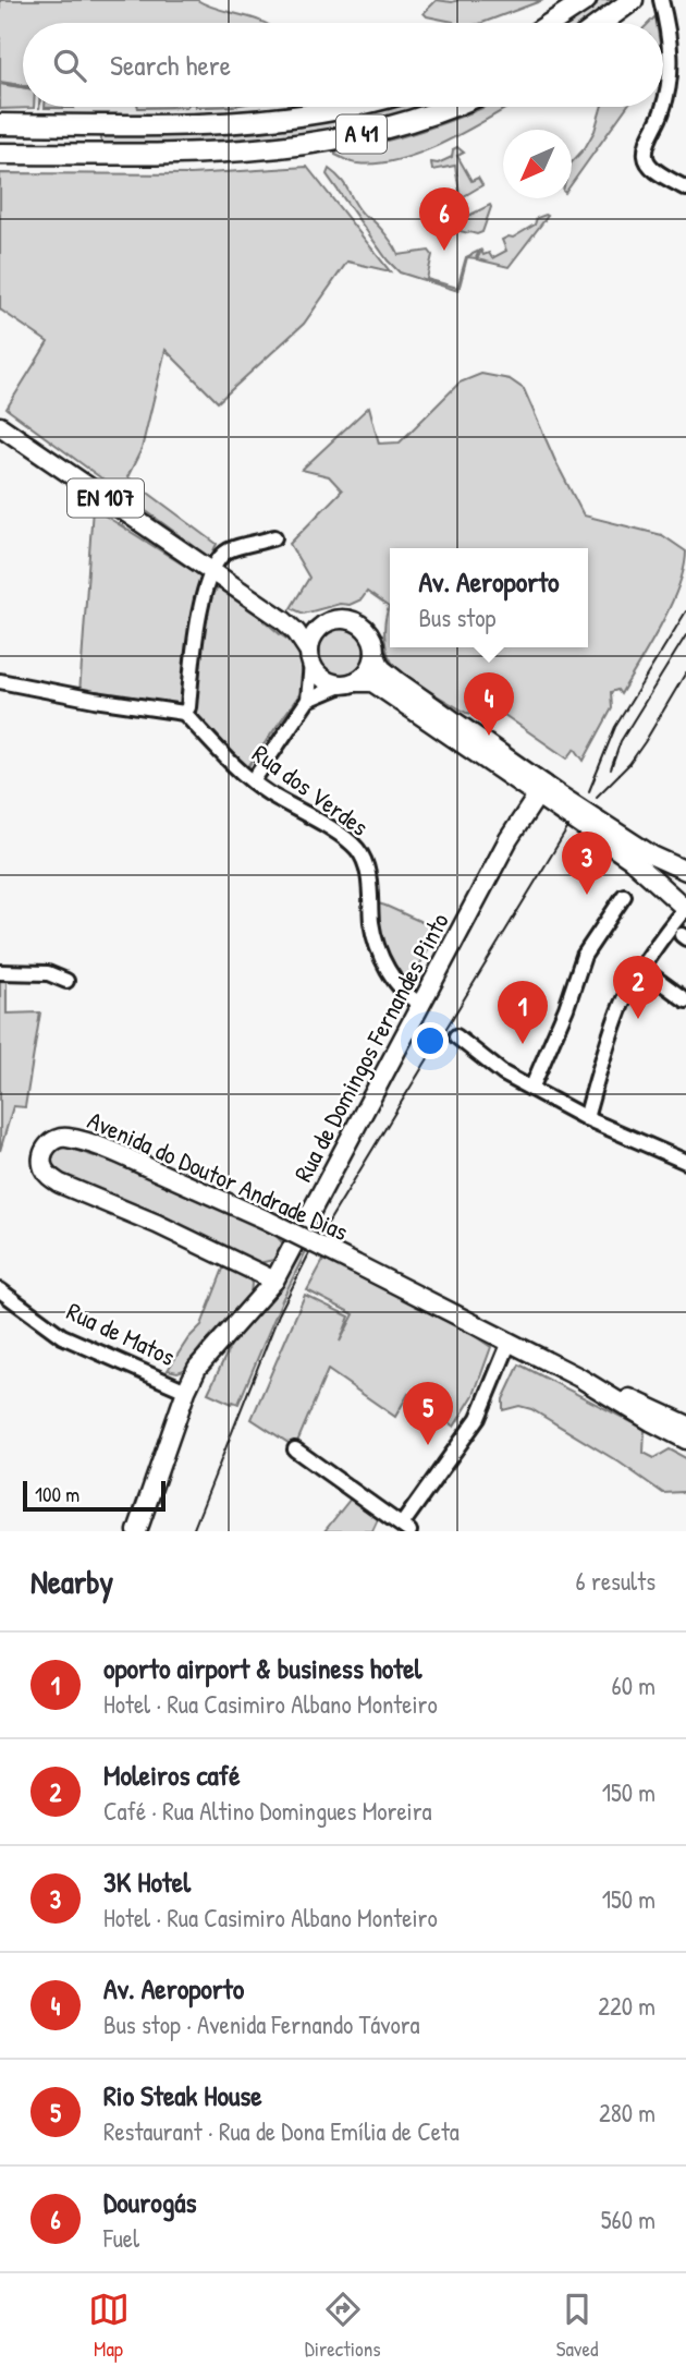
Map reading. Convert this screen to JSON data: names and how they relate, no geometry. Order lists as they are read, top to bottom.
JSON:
{
  "streets": {
    "highway": ["A 41"],
    "main road": ["EN 107", "Rua de Domingos Fernandes Pinto", "Avenida do Doutor Andrade Dias"],
    "street": ["Rua dos Verdes", "Rua de Matos"]
  },
  "crossings": [
    ["EN 107", "Rua de Domingos Fernandes Pinto"],
    ["Rua dos Verdes", "Rua de Domingos Fernandes Pinto"],
    ["Rua de Domingos Fernandes Pinto", "Avenida do Doutor Andrade Dias"],
    ["Rua de Domingos Fernandes Pinto", "Rua de Matos"]
  ],
  "scale_bar": "100 m",
  "north": "bottom left",
  "page": {
    "search": "Search here",
    "pins": [
      "6",
      "4",
      "3",
      "2",
      "1",
      "5"
    ],
    "popup": ["Av. Aeroporto", "Bus stop"],
    "scale": "100 m",
    "heading": ["Nearby", "6 results"],
    "list": [
      {
        "mark": "1",
        "name": "oporto airport & business hotel",
        "note": "Hotel · Rua Casimiro Albano Monteiro",
        "value": "60 m"
      },
      {
        "mark": "2",
        "name": "Moleiros café",
        "note": "Café · Rua Altino Domingues Moreira",
        "value": "150 m"
      },
      {
        "mark": "3",
        "name": "3K Hotel",
        "note": "Hotel · Rua Casimiro Albano Monteiro",
        "value": "150 m"
      },
      {
        "mark": "4",
        "name": "Av. Aeroporto",
        "note": "Bus stop · Avenida Fernando Távora",
        "value": "220 m"
      },
      {
        "mark": "5",
        "name": "Rio Steak House",
        "note": "Restaurant · Rua de Dona Emília de Ceta",
        "value": "280 m"
      },
      {
        "mark": "6",
        "name": "Dourogás",
        "note": "Fuel",
        "value": "560 m"
      }
    ],
    "nav": ["Map", "Directions", "Saved"]
  }
}
